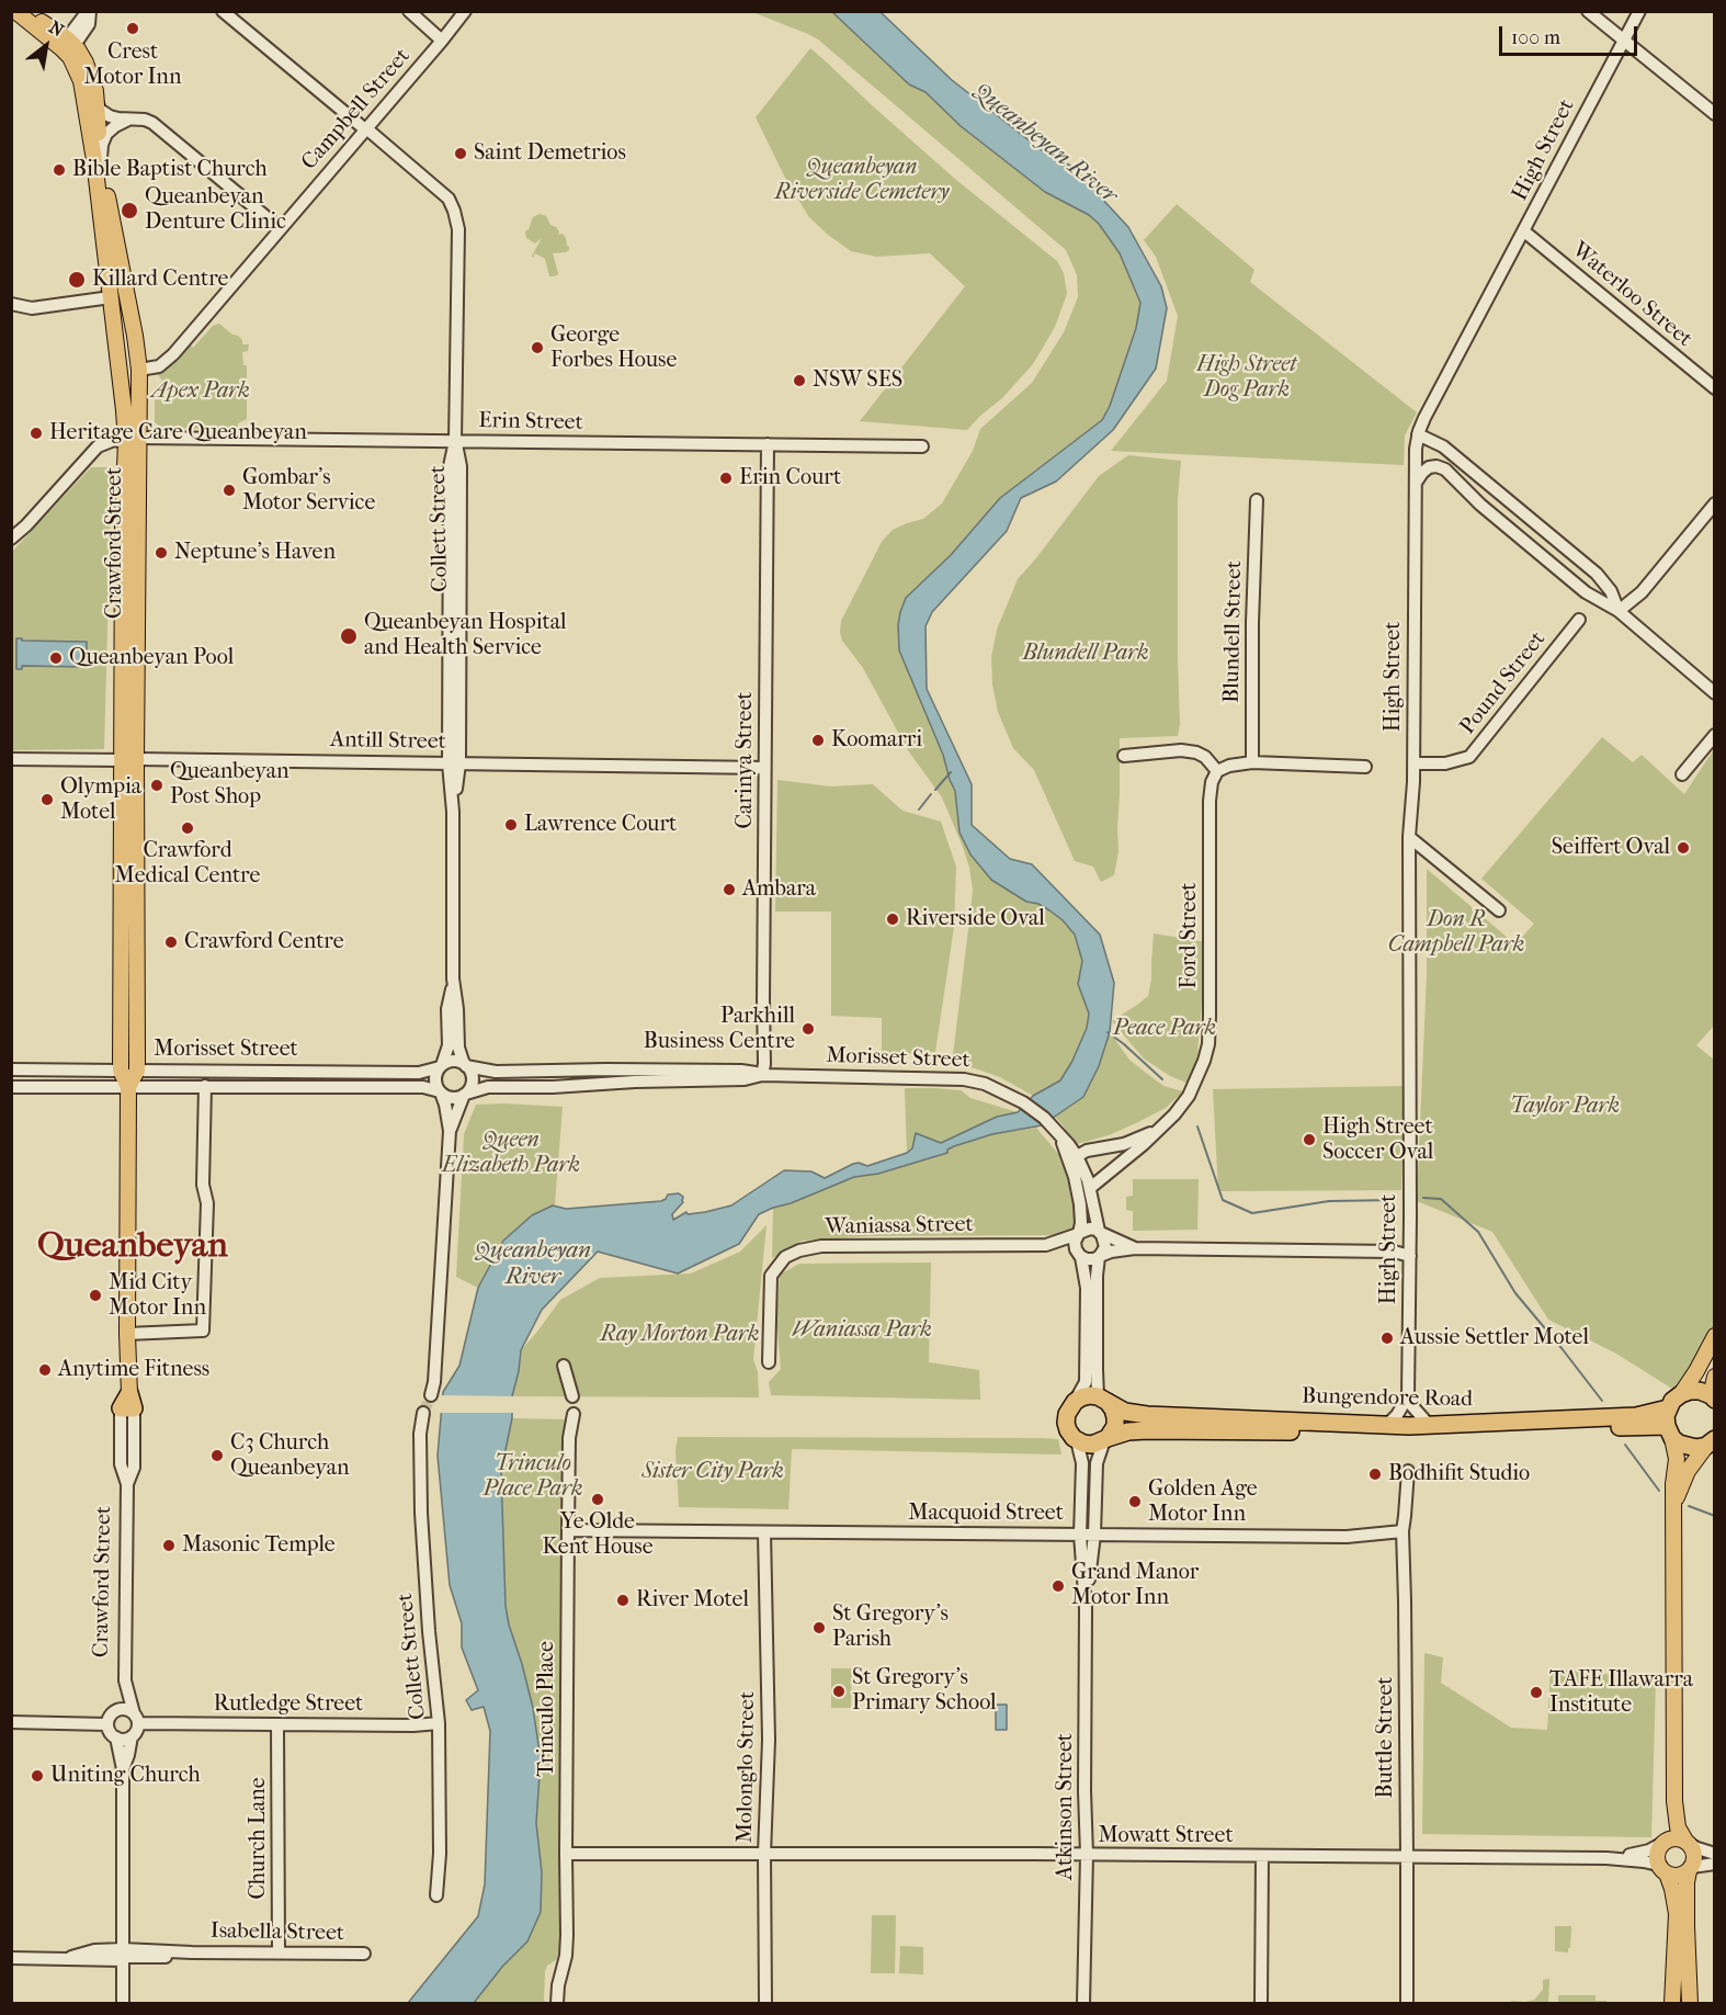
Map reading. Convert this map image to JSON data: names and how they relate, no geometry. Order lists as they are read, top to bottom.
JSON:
{
  "streets": {
    "highway": ["Bungendore Road"],
    "main road": ["Crawford Street", "Morisset Street"],
    "street": [
      "Campbell Street",
      "High Street",
      "Waterloo Street",
      "Erin Street",
      "Collett Street",
      "Blundell Street",
      "Pound Street",
      "Antill Street",
      "Carinya Street",
      "Ford Street",
      "Waniassa Street",
      "Macquoid Street",
      "Rutledge Street",
      "Trinculo Place",
      "Buttle Street",
      "Molonglo Street",
      "Atkinson Street",
      "Mowatt Street",
      "Church Lane",
      "Isabella Street"
    ]
  },
  "crossings": [
    ["Campbell Street", "Collett Street"],
    ["Campbell Street", "Crawford Street"],
    ["High Street", "Waterloo Street"],
    ["High Street", "Pound Street"],
    ["Erin Street", "Collett Street"],
    ["Erin Street", "Crawford Street"],
    ["Erin Street", "Carinya Street"],
    ["Collett Street", "Antill Street"],
    ["Collett Street", "Morisset Street"],
    ["Collett Street", "Rutledge Street"],
    ["Crawford Street", "Antill Street"],
    ["Crawford Street", "Morisset Street"],
    ["Crawford Street", "Rutledge Street"],
    ["Antill Street", "Carinya Street"],
    ["Carinya Street", "Morisset Street"],
    ["Ford Street", "Morisset Street"],
    ["Bungendore Road", "Atkinson Street"],
    ["Macquoid Street", "Trinculo Place"],
    ["Macquoid Street", "Buttle Street"],
    ["Macquoid Street", "Molonglo Street"],
    ["Macquoid Street", "Atkinson Street"],
    ["Rutledge Street", "Church Lane"],
    ["Trinculo Place", "Mowatt Street"],
    ["Buttle Street", "Mowatt Street"],
    ["Molonglo Street", "Mowatt Street"],
    ["Atkinson Street", "Mowatt Street"],
    ["Church Lane", "Isabella Street"]
  ],
  "districts": ["Queanbeyan"],
  "water": ["Queanbeyan River"],
  "parks": [
    "Queanbeyan Riverside Cemetery",
    "High Street Dog Park",
    "Apex Park",
    "Blundell Park",
    "Don R Campbell Park",
    "Peace Park",
    "Taylor Park",
    "Queen Elizabeth Park",
    "Waniassa Park",
    "Ray Morton Park",
    "Trinculo Place Park",
    "Sister City Park"
  ],
  "places": [
    "Crest Motor Inn",
    "Saint Demetrios",
    "Bible Baptist Church",
    "Queanbeyan Denture Clinic",
    "Killard Centre",
    "George Forbes House",
    "NSW SES",
    "Heritage Care Queanbeyan",
    "Erin Court",
    "Gombar's Motor Service",
    "Neptune's Haven",
    "Queanbeyan Hospital and Health Service",
    "Queanbeyan Pool",
    "Koomarri",
    "Queanbeyan Post Shop",
    "Olympia Motel",
    "Lawrence Court",
    "Crawford Medical Centre",
    "Seiffert Oval",
    "Ambara",
    "Riverside Oval",
    "Crawford Centre",
    "Parkhill Business Centre",
    "High Street Soccer Oval",
    "Mid City Motor Inn",
    "Aussie Settler Motel",
    "Anytime Fitness",
    "C3 Church Queanbeyan",
    "Bodhifit Studio",
    "Ye Olde Kent House",
    "Golden Age Motor Inn",
    "Masonic Temple",
    "Grand Manor Motor Inn",
    "River Motel",
    "St Gregory's Parish",
    "St Gregory's Primary School",
    "TAFE Illawarra Institute",
    "Uniting Church"
  ],
  "scale_bar": "100 m",
  "north": "top right"
}
